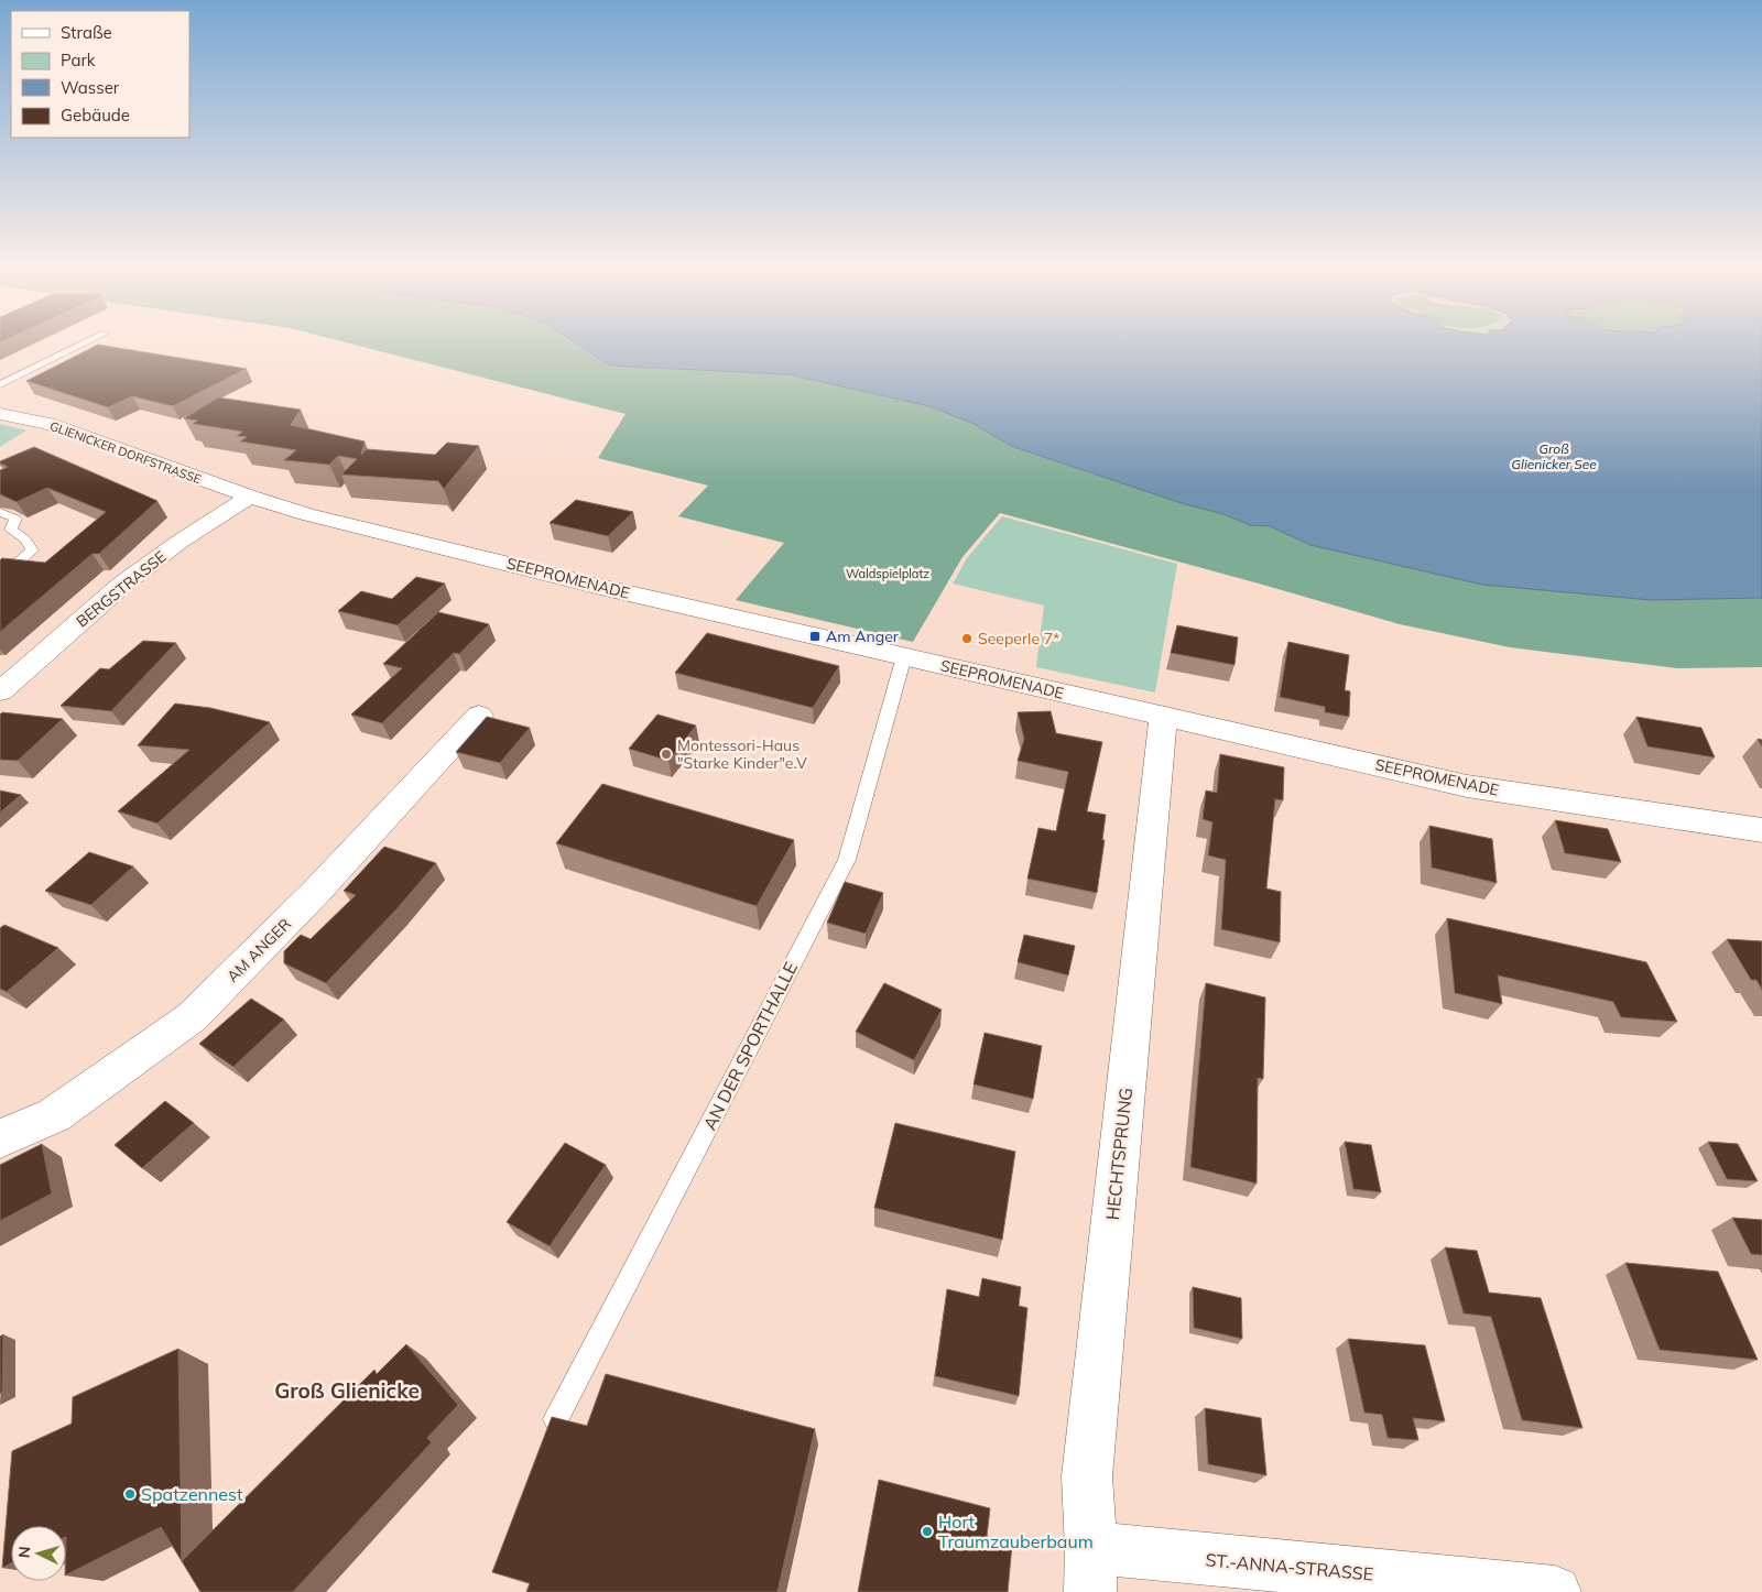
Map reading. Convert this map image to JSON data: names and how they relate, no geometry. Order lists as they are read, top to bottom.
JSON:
{
  "streets": {
    "street": [
      "GLIENICKER DORFSTRASSE",
      "SEEPROMENADE",
      "BERGSTRASSE",
      "AM ANGER",
      "HECHTSPRUNG",
      "ST.-ANNA-STRASSE"
    ],
    "lane": ["AN DER SPORTHALLE"]
  },
  "crossings": [
    ["GLIENICKER DORFSTRASSE", "SEEPROMENADE"],
    ["GLIENICKER DORFSTRASSE", "BERGSTRASSE"],
    ["SEEPROMENADE", "BERGSTRASSE"],
    ["SEEPROMENADE", "AN DER SPORTHALLE"],
    ["SEEPROMENADE", "HECHTSPRUNG"],
    ["HECHTSPRUNG", "ST.-ANNA-STRASSE"]
  ],
  "districts": ["Groß Glienicke"],
  "water": ["Groß Glienicker See"],
  "parks": ["Waldspielplatz"],
  "places": {
    "transit": ["Am Anger"],
    "other": [
      "Seeperle 7*",
      "Montessori-Haus \"Starke Kinder\"e.V",
      "Spatzennest",
      "Hort Traumzauberbaum"
    ]
  },
  "legend": [
    "Straße",
    "Park",
    "Wasser",
    "Gebäude"
  ],
  "north": "left"
}
